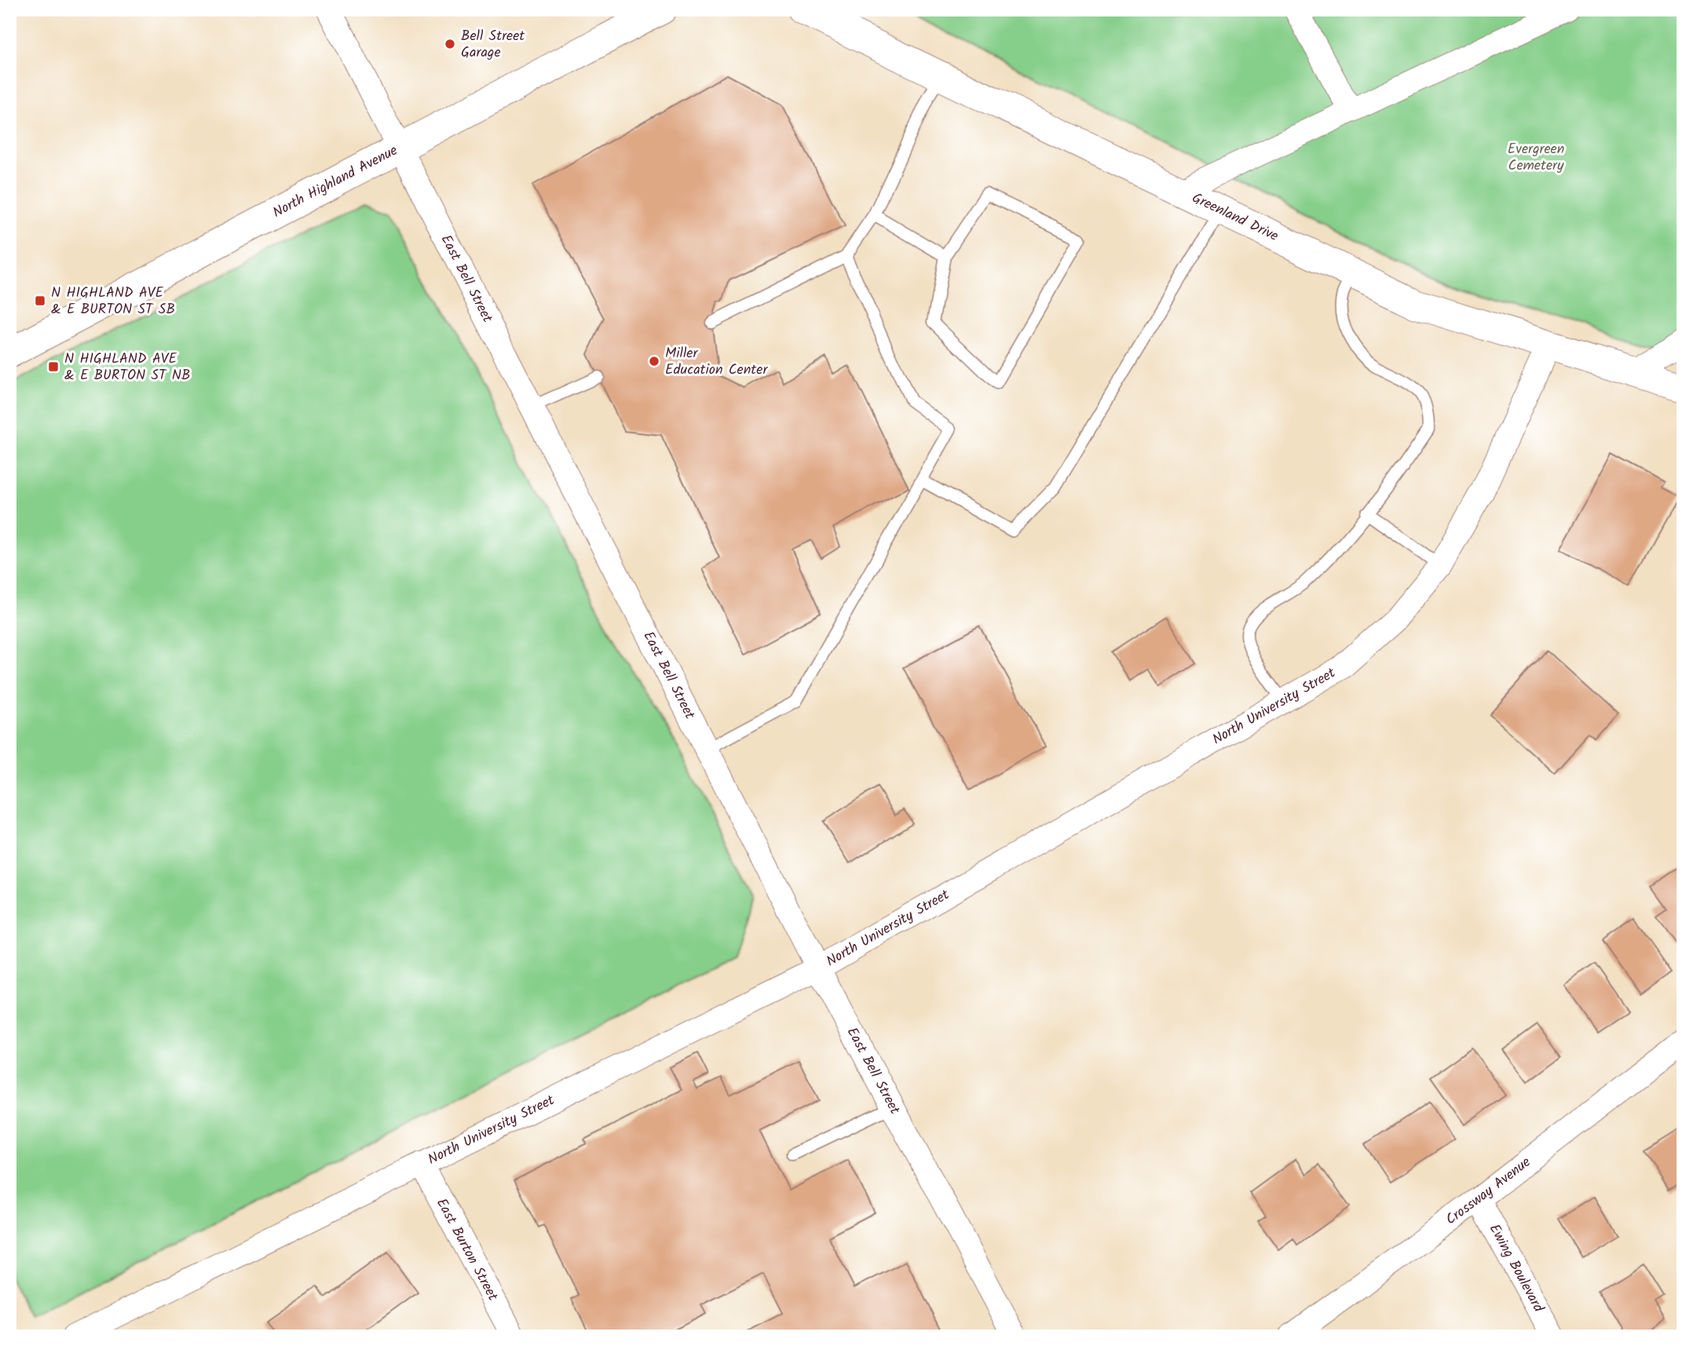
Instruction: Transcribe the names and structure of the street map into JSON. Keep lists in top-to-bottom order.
{
  "streets": {
    "street": [
      "North Highland Avenue",
      "Greenland Drive",
      "East Bell Street",
      "North University Street",
      "Crossway Avenue",
      "East Burton Street",
      "Ewing Boulevard"
    ]
  },
  "crossings": [
    ["North Highland Avenue", "East Bell Street"],
    ["Greenland Drive", "North University Street"],
    ["East Bell Street", "North University Street"],
    ["North University Street", "East Burton Street"],
    ["Crossway Avenue", "Ewing Boulevard"]
  ],
  "parks": ["Evergreen Cemetery"],
  "places": {
    "other": ["Bell Street Garage", "Miller Education Center"],
    "transit": ["N HIGHLAND AVE & E BURTON ST SB", "N HIGHLAND AVE & E BURTON ST NB"]
  }
}
